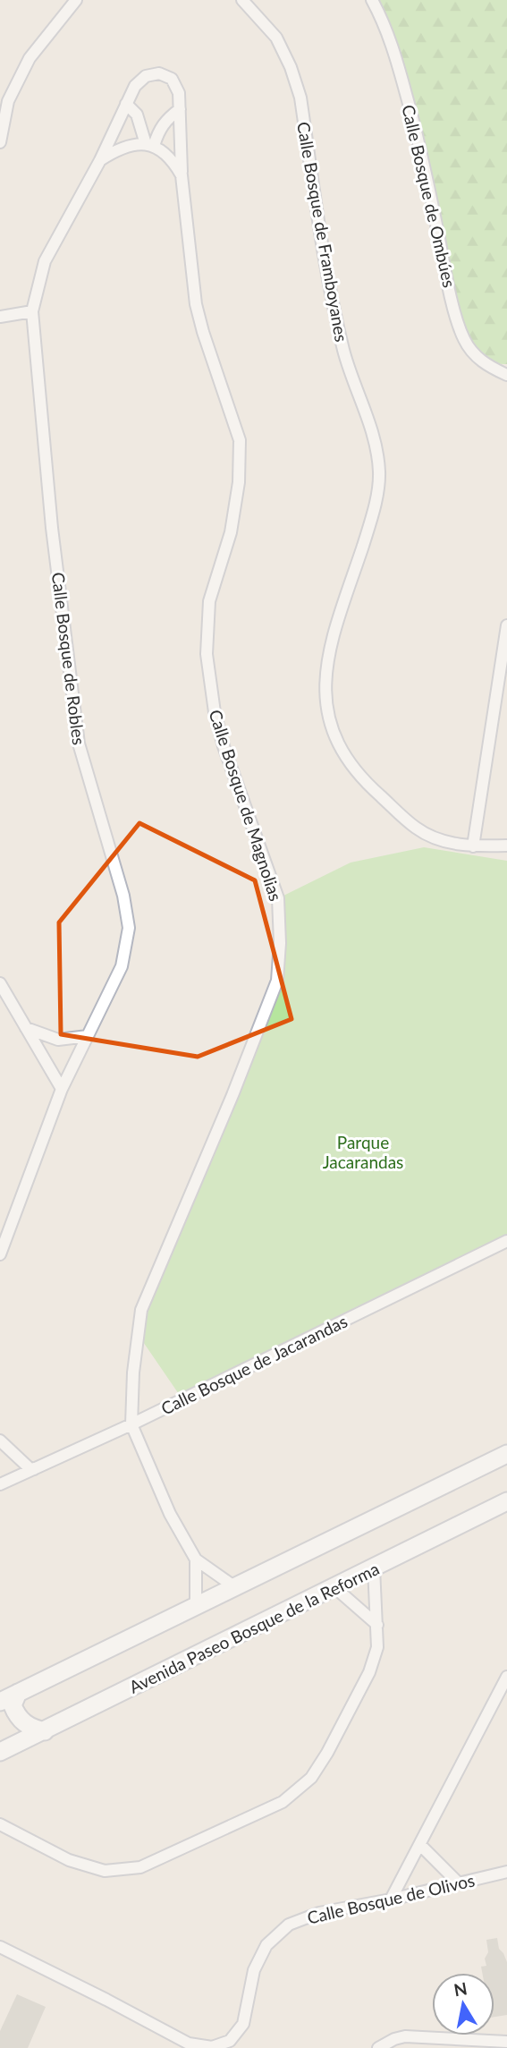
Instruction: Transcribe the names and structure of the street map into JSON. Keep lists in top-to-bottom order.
{
  "streets": {
    "main road": ["Avenida Paseo Bosque de la Reforma"],
    "street": [
      "Calle Bosque de Ombúes",
      "Calle Bosque de Framboyanes",
      "Calle Bosque de Robles",
      "Calle Bosque de Magnolias",
      "Calle Bosque de Jacarandas",
      "Calle Bosque de Olivos"
    ]
  },
  "crossings": [
    ["Calle Bosque de Robles", "Calle Bosque de Magnolias"],
    ["Calle Bosque de Magnolias", "Calle Bosque de Jacarandas"]
  ],
  "parks": ["Parque Jacarandas"],
  "north": "top"
}
